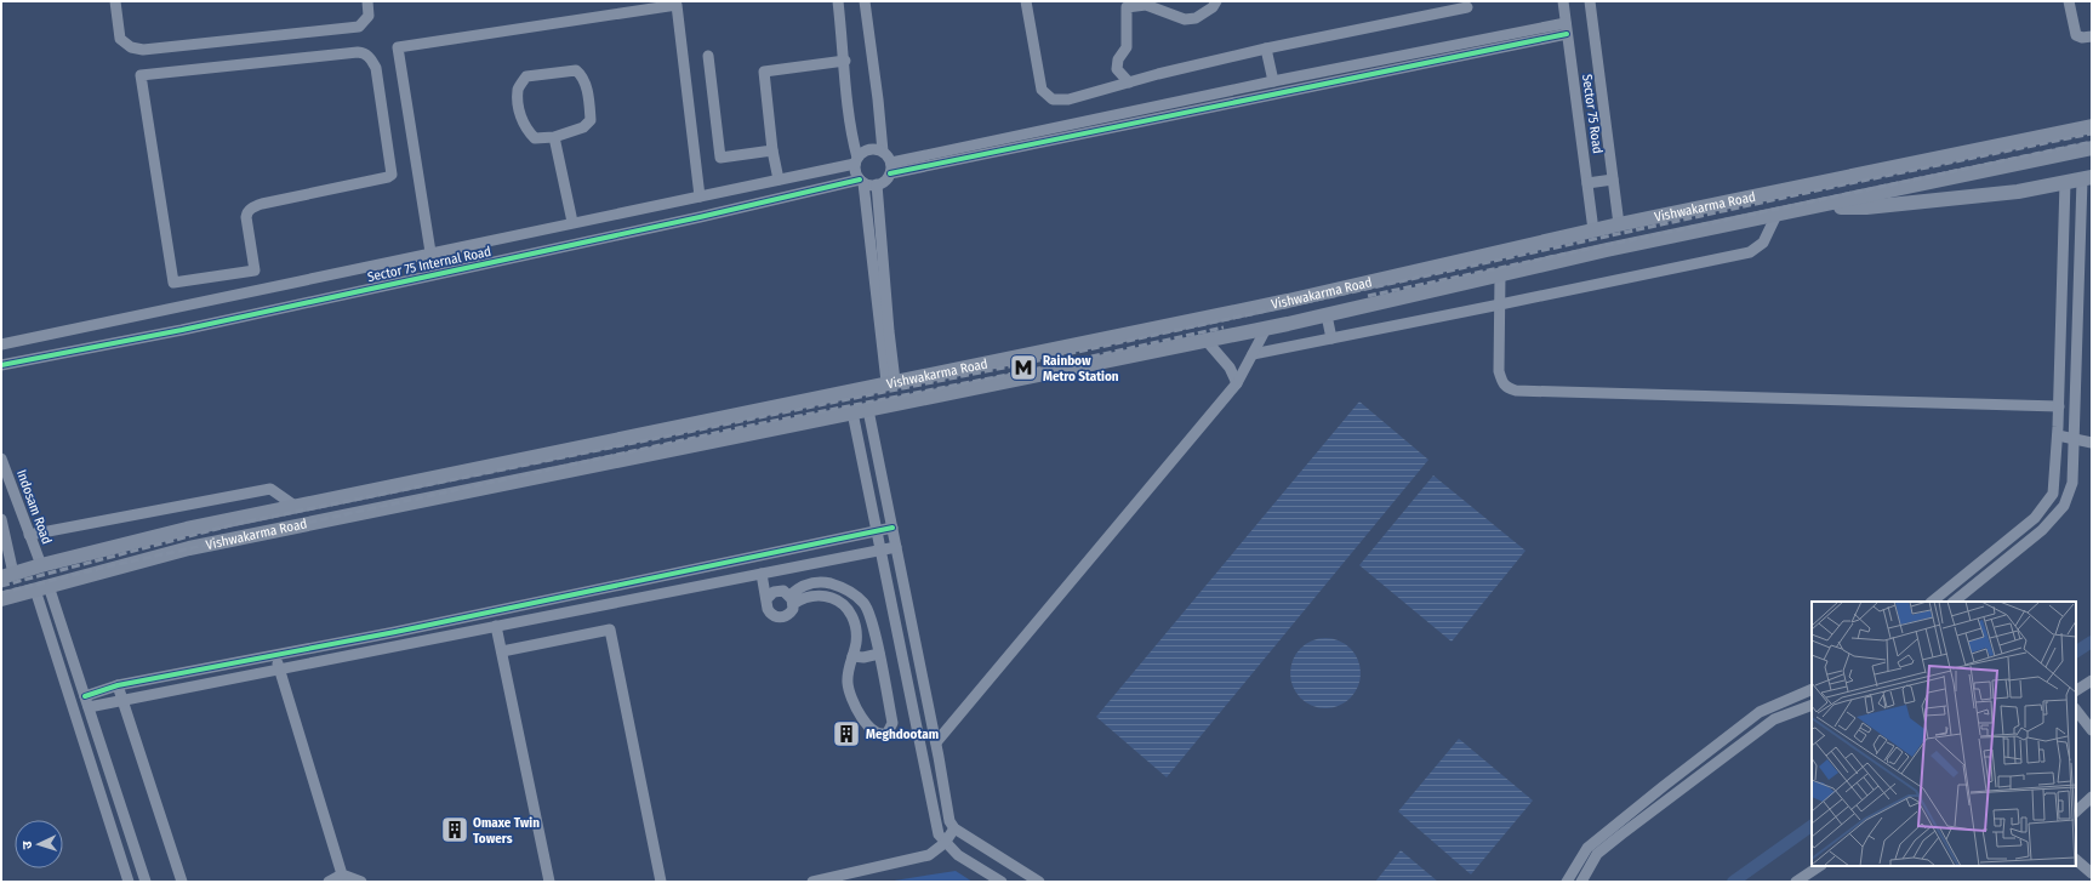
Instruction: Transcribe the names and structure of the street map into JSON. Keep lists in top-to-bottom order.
{
  "streets": {
    "main road": ["Vishwakarma Road"],
    "street": ["Sector 75 Road", "Sector 75 Internal Road", "Indosam Road"]
  },
  "crossings": [
    ["Sector 75 Road", "Vishwakarma Road"],
    ["Vishwakarma Road", "Indosam Road"]
  ],
  "places": {
    "metro station": ["Rainbow Metro Station"],
    "building": ["Meghdootam", "Omaxe Twin Towers"]
  },
  "north": "left"
}
